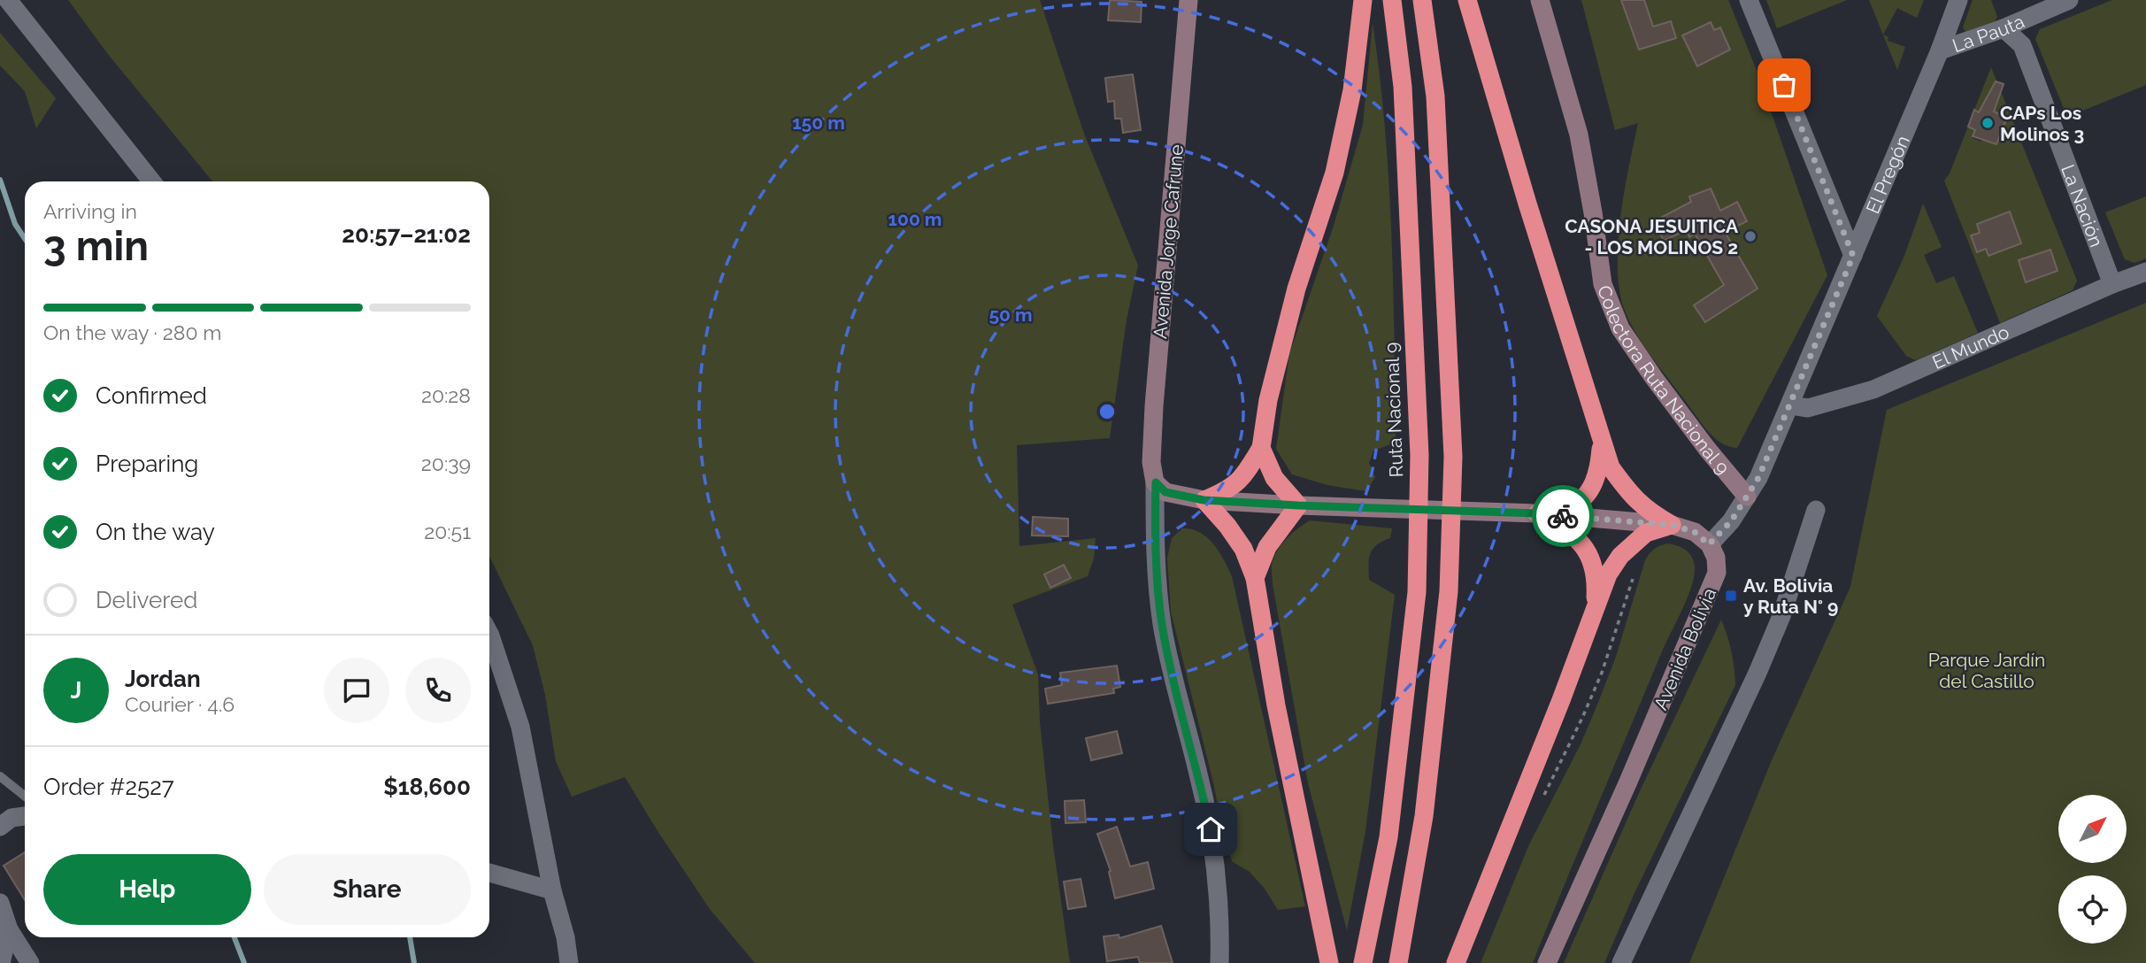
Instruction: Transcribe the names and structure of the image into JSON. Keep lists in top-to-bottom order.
{
  "streets": {
    "highway": ["Ruta Nacional 9"],
    "street": [
      "La Pauta",
      "El Pregón",
      "La Nación",
      "Avenida Jorge Cafrune",
      "El Mundo",
      "Colectora Ruta Nacional 9",
      "Avenida Bolivia"
    ]
  },
  "crossings": [
    ["La Pauta", "El Pregón"],
    ["La Pauta", "La Nación"],
    ["El Pregón", "El Mundo"],
    ["El Pregón", "Colectora Ruta Nacional 9"],
    ["El Pregón", "Avenida Bolivia"],
    ["La Nación", "El Mundo"]
  ],
  "parks": ["Parque Jardín del Castillo"],
  "places": {
    "other": ["CAPs Los Molinos 3", "CASONA JESUITICA - LOS MOLINOS 2"],
    "transit": ["Av. Bolivia y Ruta N° 9"]
  },
  "north": "top right",
  "page": {
    "heading": ["3 min", "Arriving in", "20:57–21:02"],
    "panel": [
      "Jordan",
      "Courier · 4.6",
      "Order #2527",
      "$18,600"
    ],
    "bar": "On the way · 280 m",
    "list": [
      ["Confirmed", "20:28"],
      ["Preparing", "20:39"],
      ["On the way", "20:51"],
      "Delivered"
    ],
    "round": "J",
    "buttons": ["Help", "Share"]
  },
  "rings": ["150 m", "100 m", "50 m"]
}
